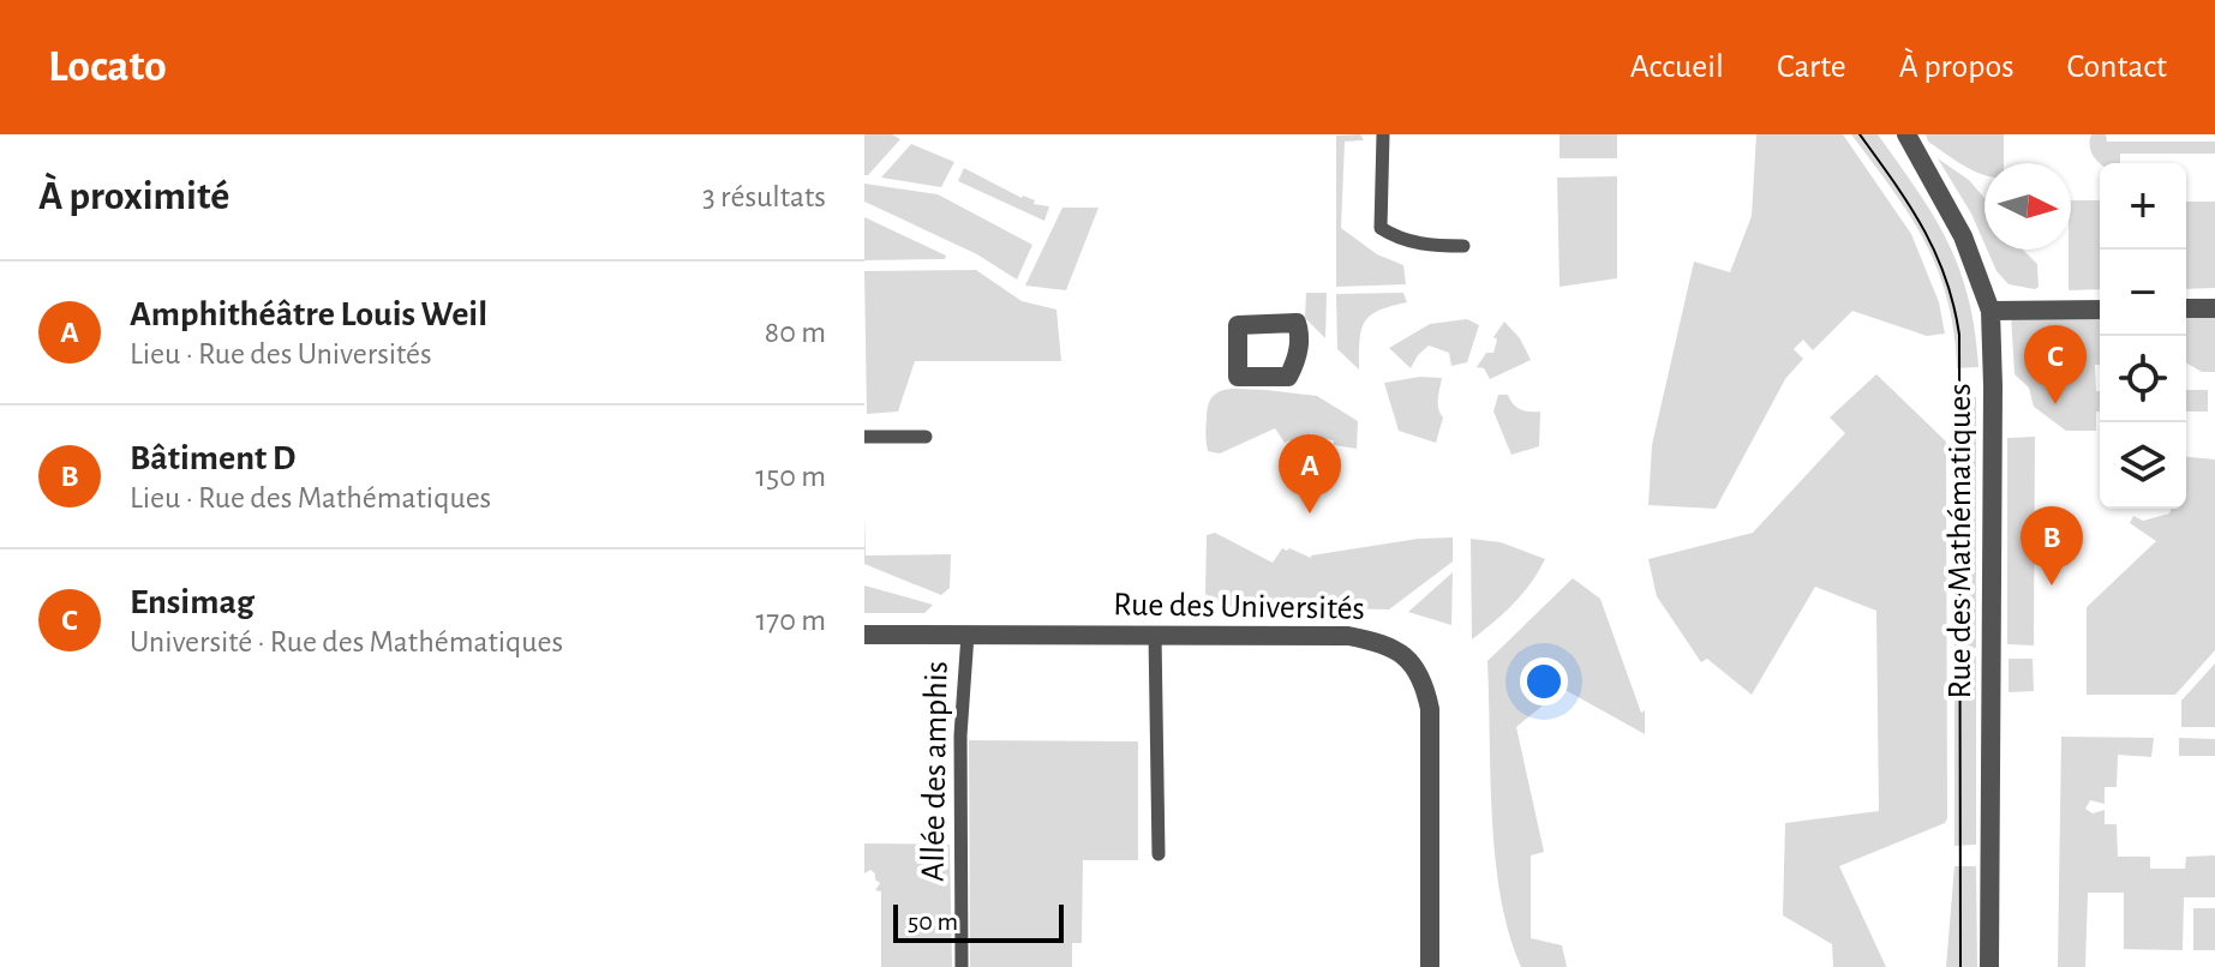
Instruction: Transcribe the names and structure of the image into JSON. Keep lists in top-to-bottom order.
{
  "streets": {
    "street": ["Rue des Mathématiques", "Rue des Universités"],
    "lane": ["Allée des amphis"]
  },
  "crossings": [
    ["Rue des Universités", "Allée des amphis"]
  ],
  "scale_bar": "50 m",
  "north": "right",
  "page": {
    "header": "Locato",
    "nav": [
      "Accueil",
      "Carte",
      "À propos",
      "Contact"
    ],
    "heading": ["À proximité", "3 résultats"],
    "map_buttons": ["+", "−"],
    "list": [
      {
        "mark": "A",
        "name": "Amphithéâtre Louis Weil",
        "note": "Lieu · Rue des Universités",
        "value": "80 m"
      },
      {
        "mark": "B",
        "name": "Bâtiment D",
        "note": "Lieu · Rue des Mathématiques",
        "value": "150 m"
      },
      {
        "mark": "C",
        "name": "Ensimag",
        "note": "Université · Rue des Mathématiques",
        "value": "170 m"
      }
    ],
    "pins": ["C", "A", "B"],
    "scale": "50 m"
  }
}
